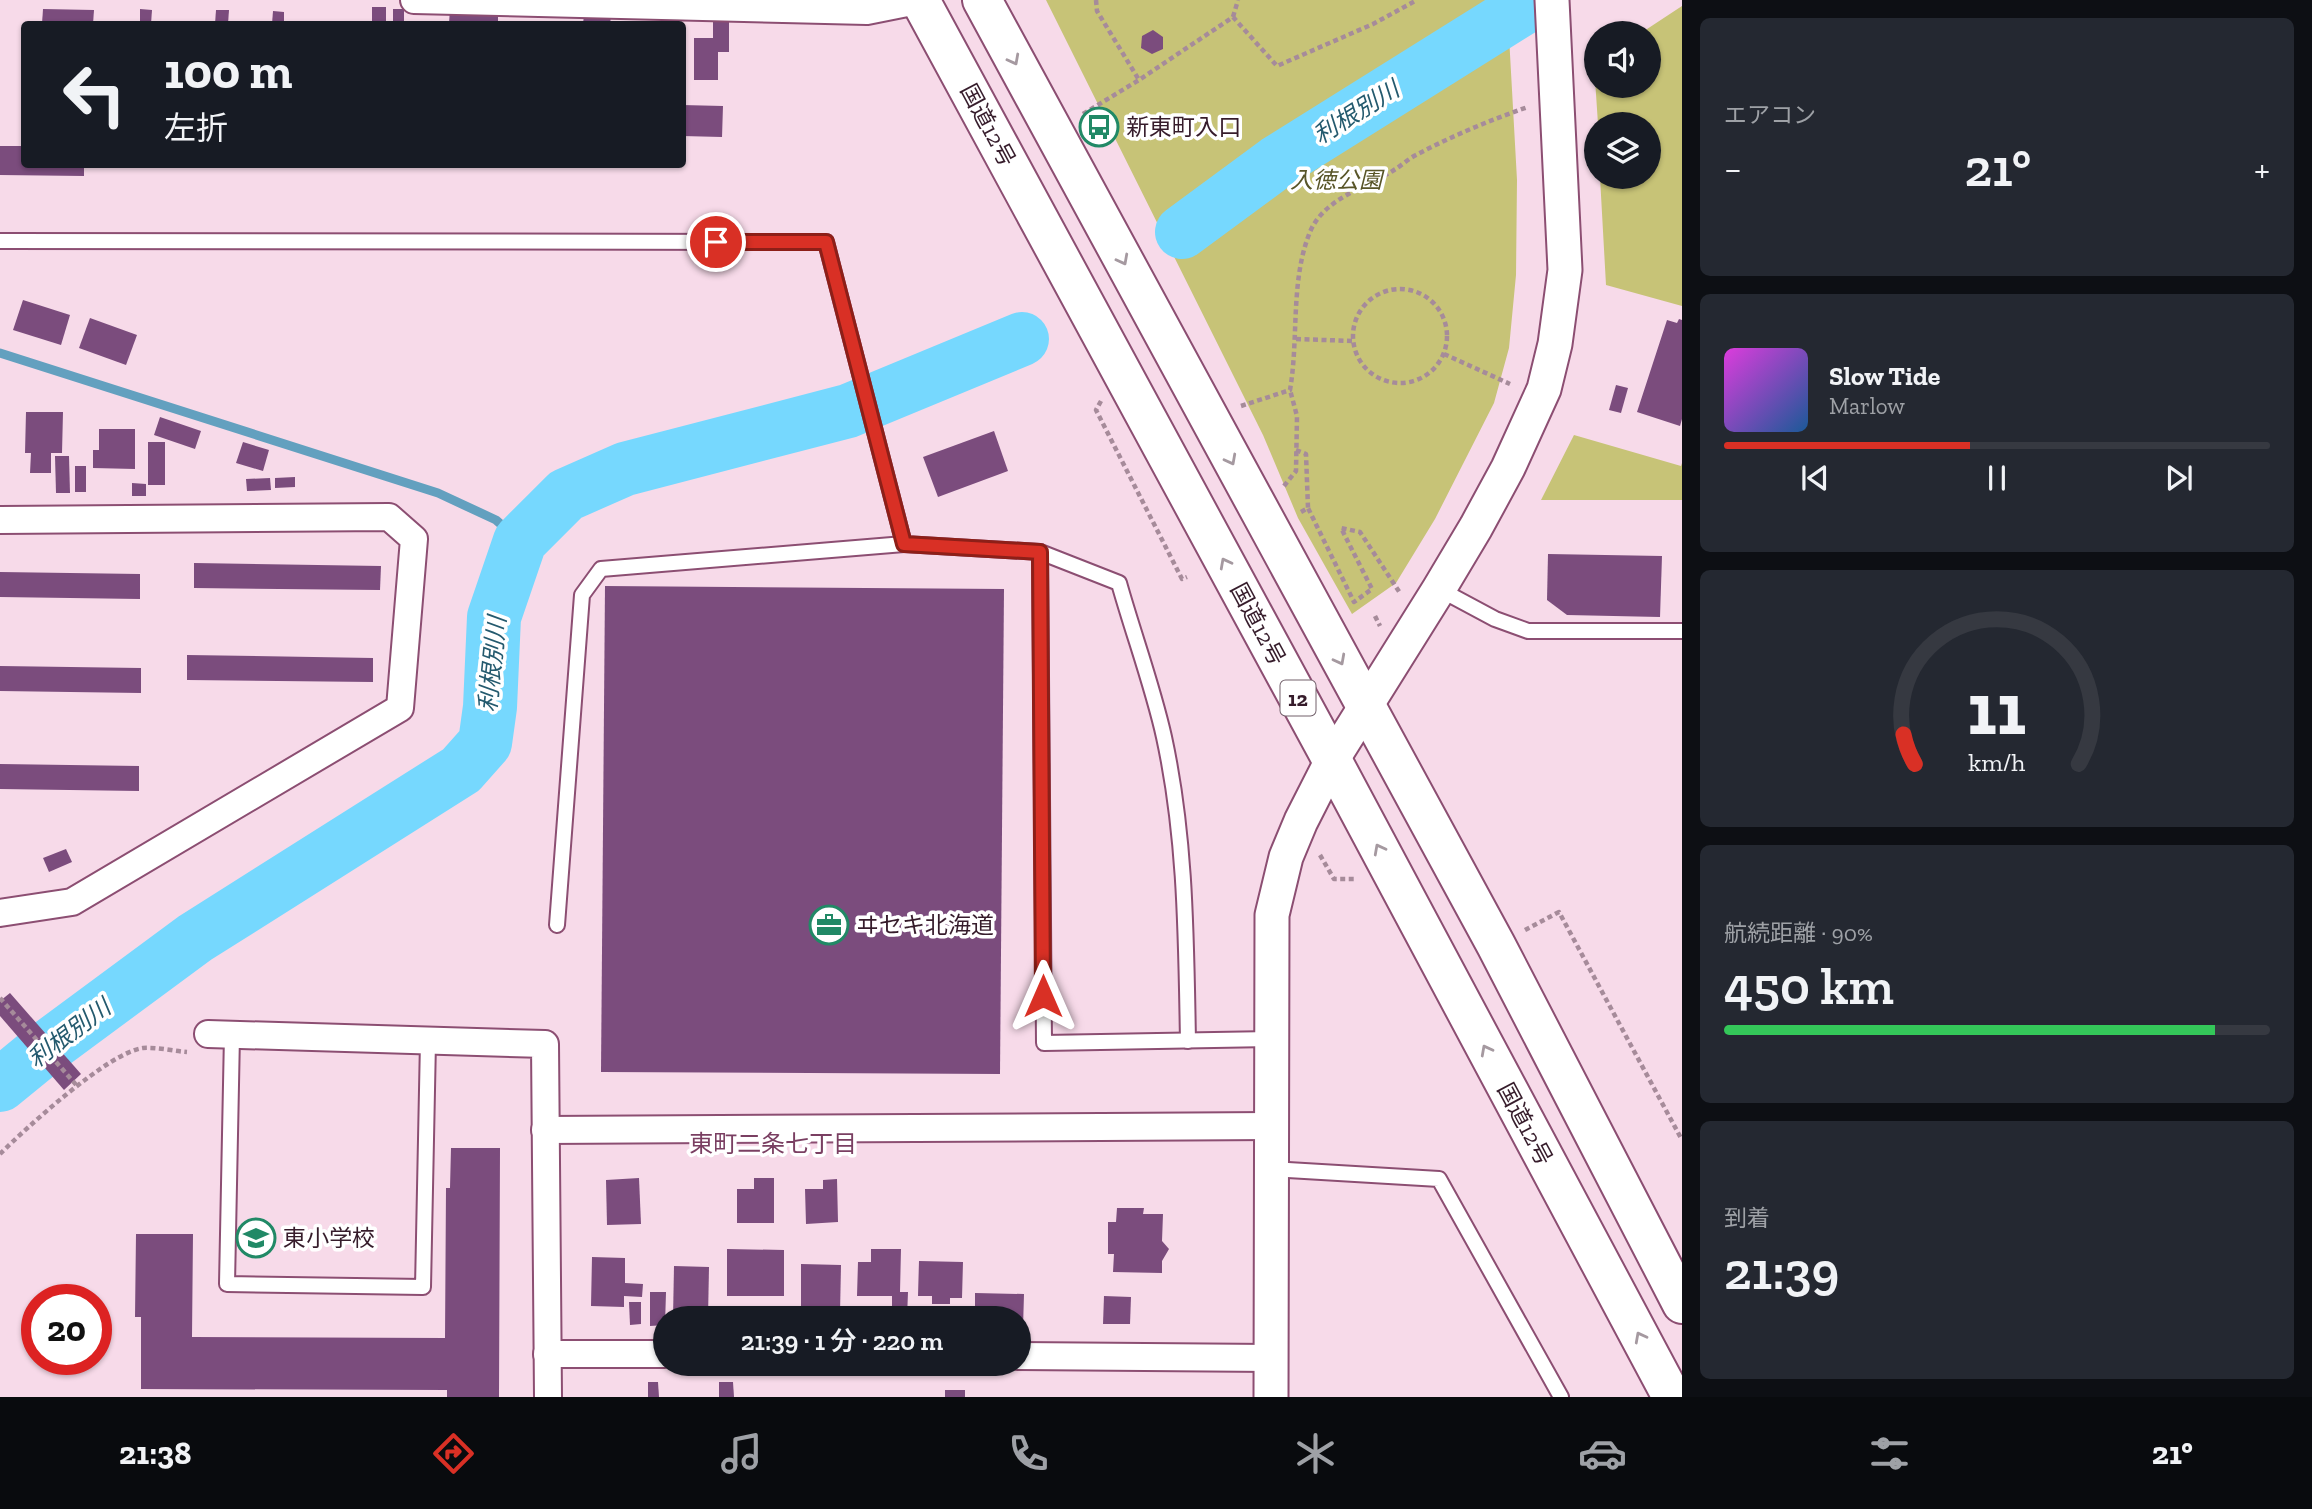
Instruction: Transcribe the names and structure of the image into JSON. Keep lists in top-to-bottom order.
{
  "streets": {
    "highway": ["国道12号", "12"]
  },
  "districts": ["東町二条七丁目"],
  "water": ["利根別川"],
  "parks": ["入徳公園"],
  "places": {
    "bus stop": ["新東町入口"],
    "office": ["ヰセキ北海道"],
    "school or university": ["東小学校"]
  },
  "page": {
    "tile": [
      "エアコン",
      ["航続距離 · 90%", "450 km"],
      ["到着", "21:39"]
    ],
    "turn": ["100 m", "左折"],
    "heat": ["−", "21°", "+"],
    "song": ["Slow Tide", "Marlow"],
    "limit": "20",
    "trip": "21:39 · 1 分 · 220 m",
    "tabs": ["21:38", "21°"],
    "gauge": ["11", "km/h"]
  }
}
